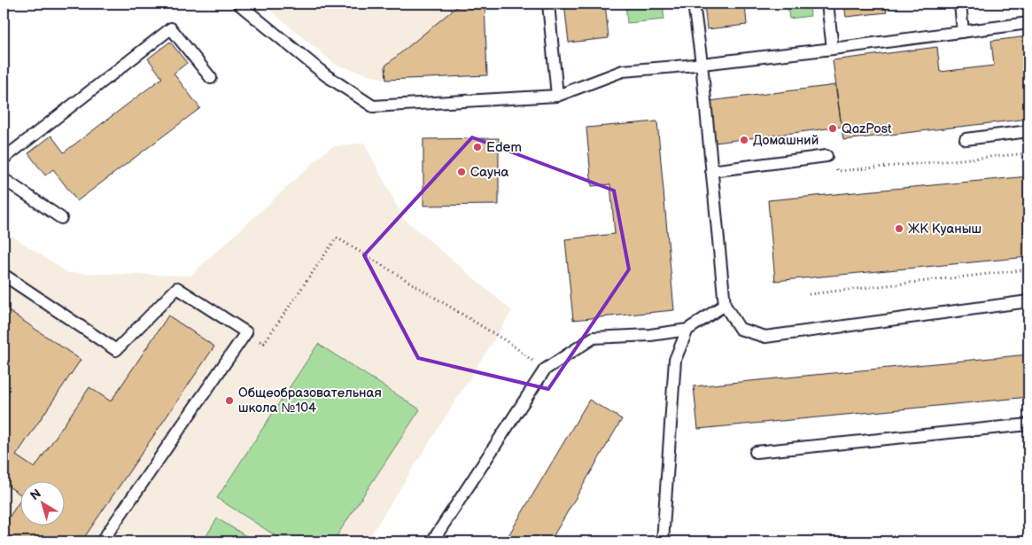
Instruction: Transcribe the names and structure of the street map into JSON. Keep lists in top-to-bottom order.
{
  "places": [
    "QazPost",
    "Домашний",
    "Edem",
    "Сауна",
    "ЖК Куаныш",
    "Общеобразовательная школа №104"
  ],
  "north": "top left"
}
